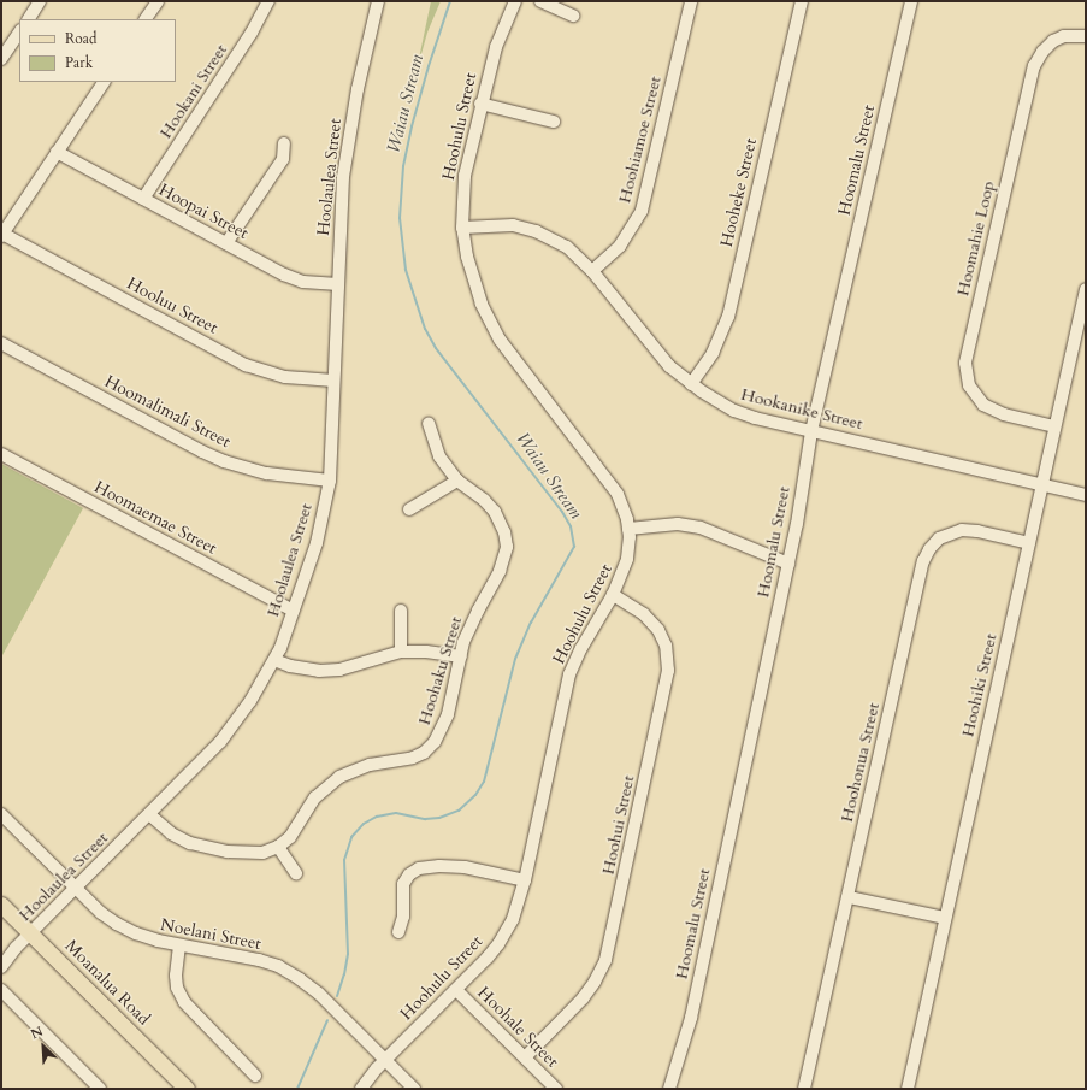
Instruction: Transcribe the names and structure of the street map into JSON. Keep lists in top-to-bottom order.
{
  "streets": {
    "main road": ["Moanalua Road"],
    "street": [
      "Hookani Street",
      "Hoohulu Street",
      "Hoohiamoe Street",
      "Hoomalu Street",
      "Hoolaulea Street",
      "Hooheke Street",
      "Hoopai Street",
      "Hoomahie Loop",
      "Hooluu Street",
      "Hookanike Street",
      "Hoomalimali Street",
      "Hoomaemae Street",
      "Hoohaku Street",
      "Hoohiki Street",
      "Hoohonua Street",
      "Hoohui Street",
      "Noelani Street",
      "Hoohale Street"
    ]
  },
  "crossings": [
    ["Hookani Street", "Hoopai Street"],
    ["Hoohulu Street", "Hookanike Street"],
    ["Hoohulu Street", "Hoohui Street"],
    ["Hoohulu Street", "Noelani Street"],
    ["Hoohulu Street", "Hoohale Street"],
    ["Hoohiamoe Street", "Hookanike Street"],
    ["Hoomalu Street", "Hookanike Street"],
    ["Hoolaulea Street", "Hoopai Street"],
    ["Hoolaulea Street", "Hooluu Street"],
    ["Hoolaulea Street", "Hoomalimali Street"],
    ["Hoolaulea Street", "Hoomaemae Street"],
    ["Hoolaulea Street", "Hoohaku Street"],
    ["Hoolaulea Street", "Noelani Street"],
    ["Hoolaulea Street", "Moanalua Road"],
    ["Hooheke Street", "Hookanike Street"],
    ["Hoomahie Loop", "Hoohiki Street"],
    ["Hookanike Street", "Hoohiki Street"],
    ["Hoohiki Street", "Hoohonua Street"],
    ["Hoohui Street", "Hoohale Street"]
  ],
  "water": ["Waiau Stream"],
  "legend": ["Road", "Park"],
  "north": "top left"
}
